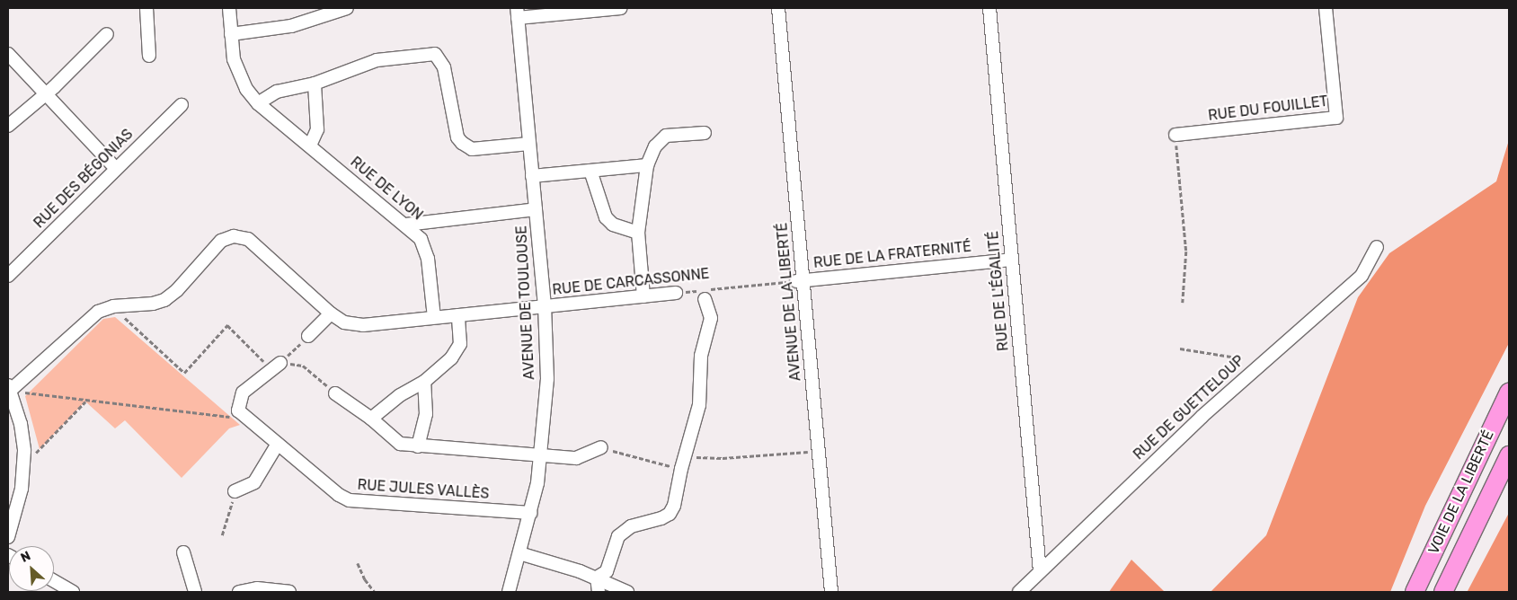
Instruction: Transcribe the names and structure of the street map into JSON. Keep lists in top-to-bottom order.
{
  "streets": {
    "highway": ["VOIE DE LA LIBERTÉ"],
    "street": [
      "RUE DU FOUILLET",
      "RUE DES BÉGONIAS",
      "RUE DE LYON",
      "RUE DE LA FRATERNITÉ",
      "RUE DE CARCASSONNE",
      "RUE DE L'ÉGALITÉ",
      "AVENUE DE LA LIBERTÉ",
      "AVENUE DE TOULOUSE",
      "RUE DE GUETTELOUP",
      "RUE JULES VALLÈS"
    ]
  },
  "crossings": [
    ["RUE DE LYON", "RUE DE CARCASSONNE"],
    ["RUE DE LA FRATERNITÉ", "RUE DE CARCASSONNE"],
    ["RUE DE LA FRATERNITÉ", "RUE DE L'ÉGALITÉ"],
    ["RUE DE LA FRATERNITÉ", "AVENUE DE LA LIBERTÉ"],
    ["RUE DE CARCASSONNE", "AVENUE DE LA LIBERTÉ"],
    ["RUE DE CARCASSONNE", "AVENUE DE TOULOUSE"],
    ["RUE DE L'ÉGALITÉ", "RUE DE GUETTELOUP"],
    ["AVENUE DE TOULOUSE", "RUE JULES VALLÈS"]
  ],
  "north": "top left"
}
